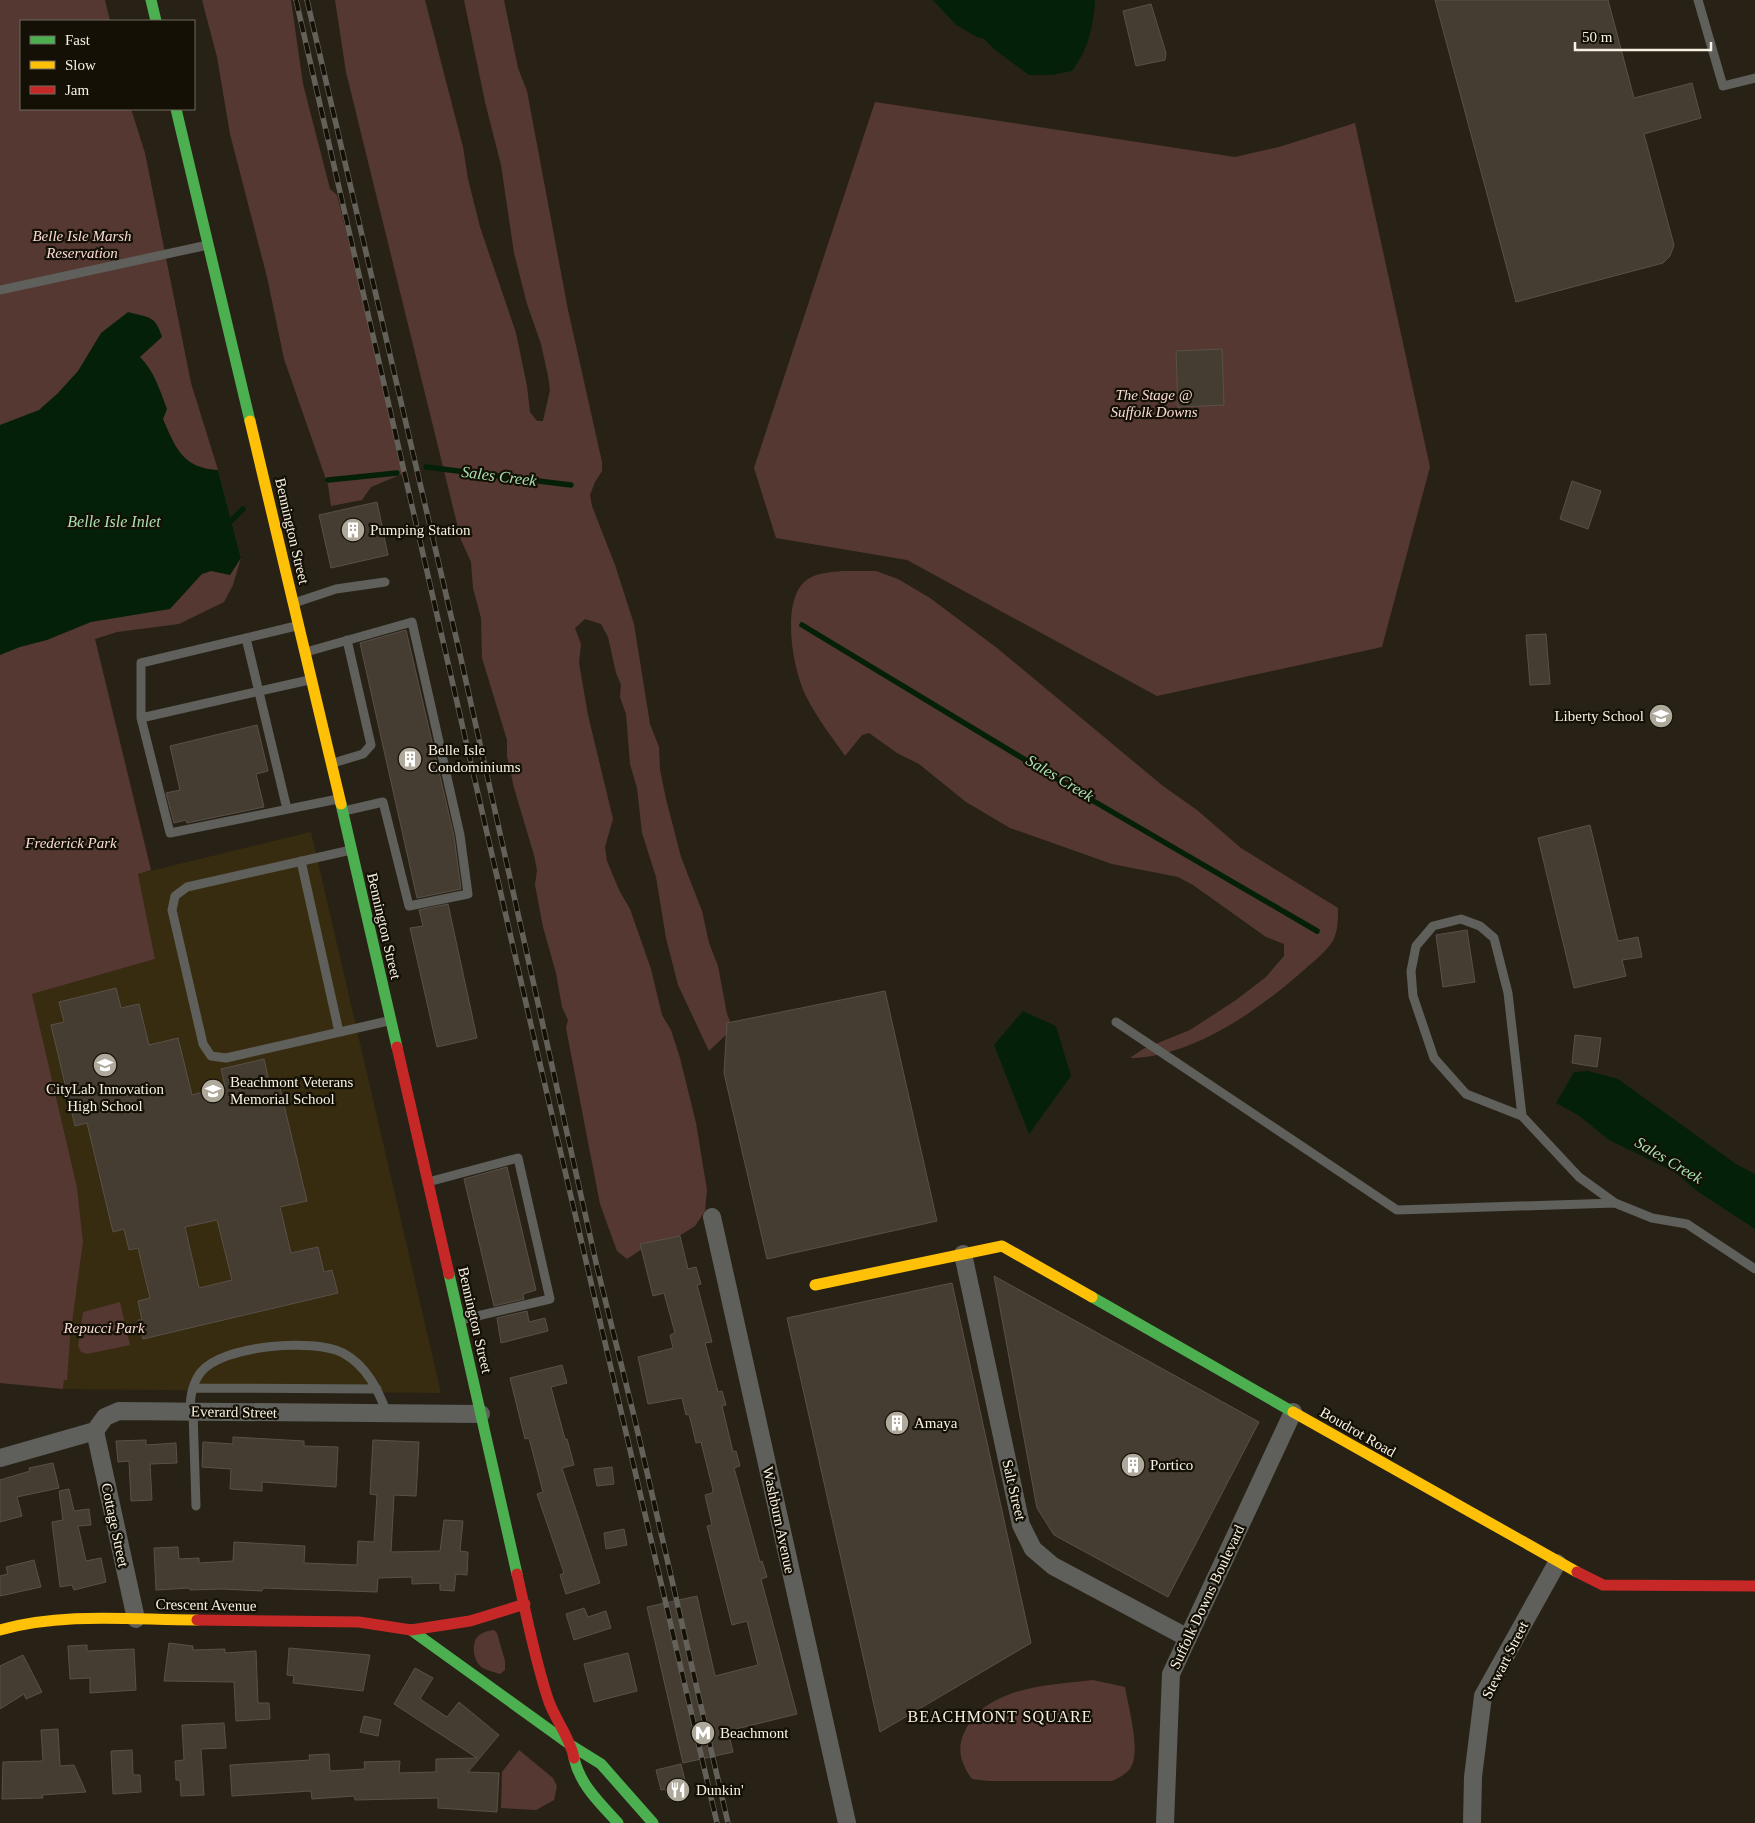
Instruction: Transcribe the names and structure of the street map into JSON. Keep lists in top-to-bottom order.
{
  "streets": {
    "main road": ["Bennington Street", "Boudrot Road", "Crescent Avenue"],
    "street": [
      "Everard Street",
      "Salt Street",
      "Washburn Avenue",
      "Cottage Street",
      "Suffolk Downs Boulevard",
      "Stewart Street"
    ]
  },
  "crossings": [
    ["Bennington Street", "Everard Street"],
    ["Bennington Street", "Crescent Avenue"],
    ["Everard Street", "Cottage Street"],
    ["Boudrot Road", "Salt Street"],
    ["Boudrot Road", "Suffolk Downs Boulevard"],
    ["Boudrot Road", "Stewart Street"],
    ["Salt Street", "Suffolk Downs Boulevard"],
    ["Cottage Street", "Crescent Avenue"]
  ],
  "districts": ["BEACHMONT SQUARE"],
  "water": ["Sales Creek", "Belle Isle Inlet"],
  "parks": [
    "Belle Isle Marsh Reservation",
    "The Stage @ Suffolk Downs",
    "Frederick Park",
    "Repucci Park"
  ],
  "places": {
    "building": [
      "Pumping Station",
      "Belle Isle Condominiums",
      "Amaya",
      "Portico"
    ],
    "school or university": ["Liberty School", "CityLab Innovation High School", "Beachmont Veterans Memorial School"],
    "metro station": ["Beachmont"],
    "restaurant": ["Dunkin'"]
  },
  "legend": ["Fast", "Slow", "Jam"],
  "scale_bar": "50 m"
}
